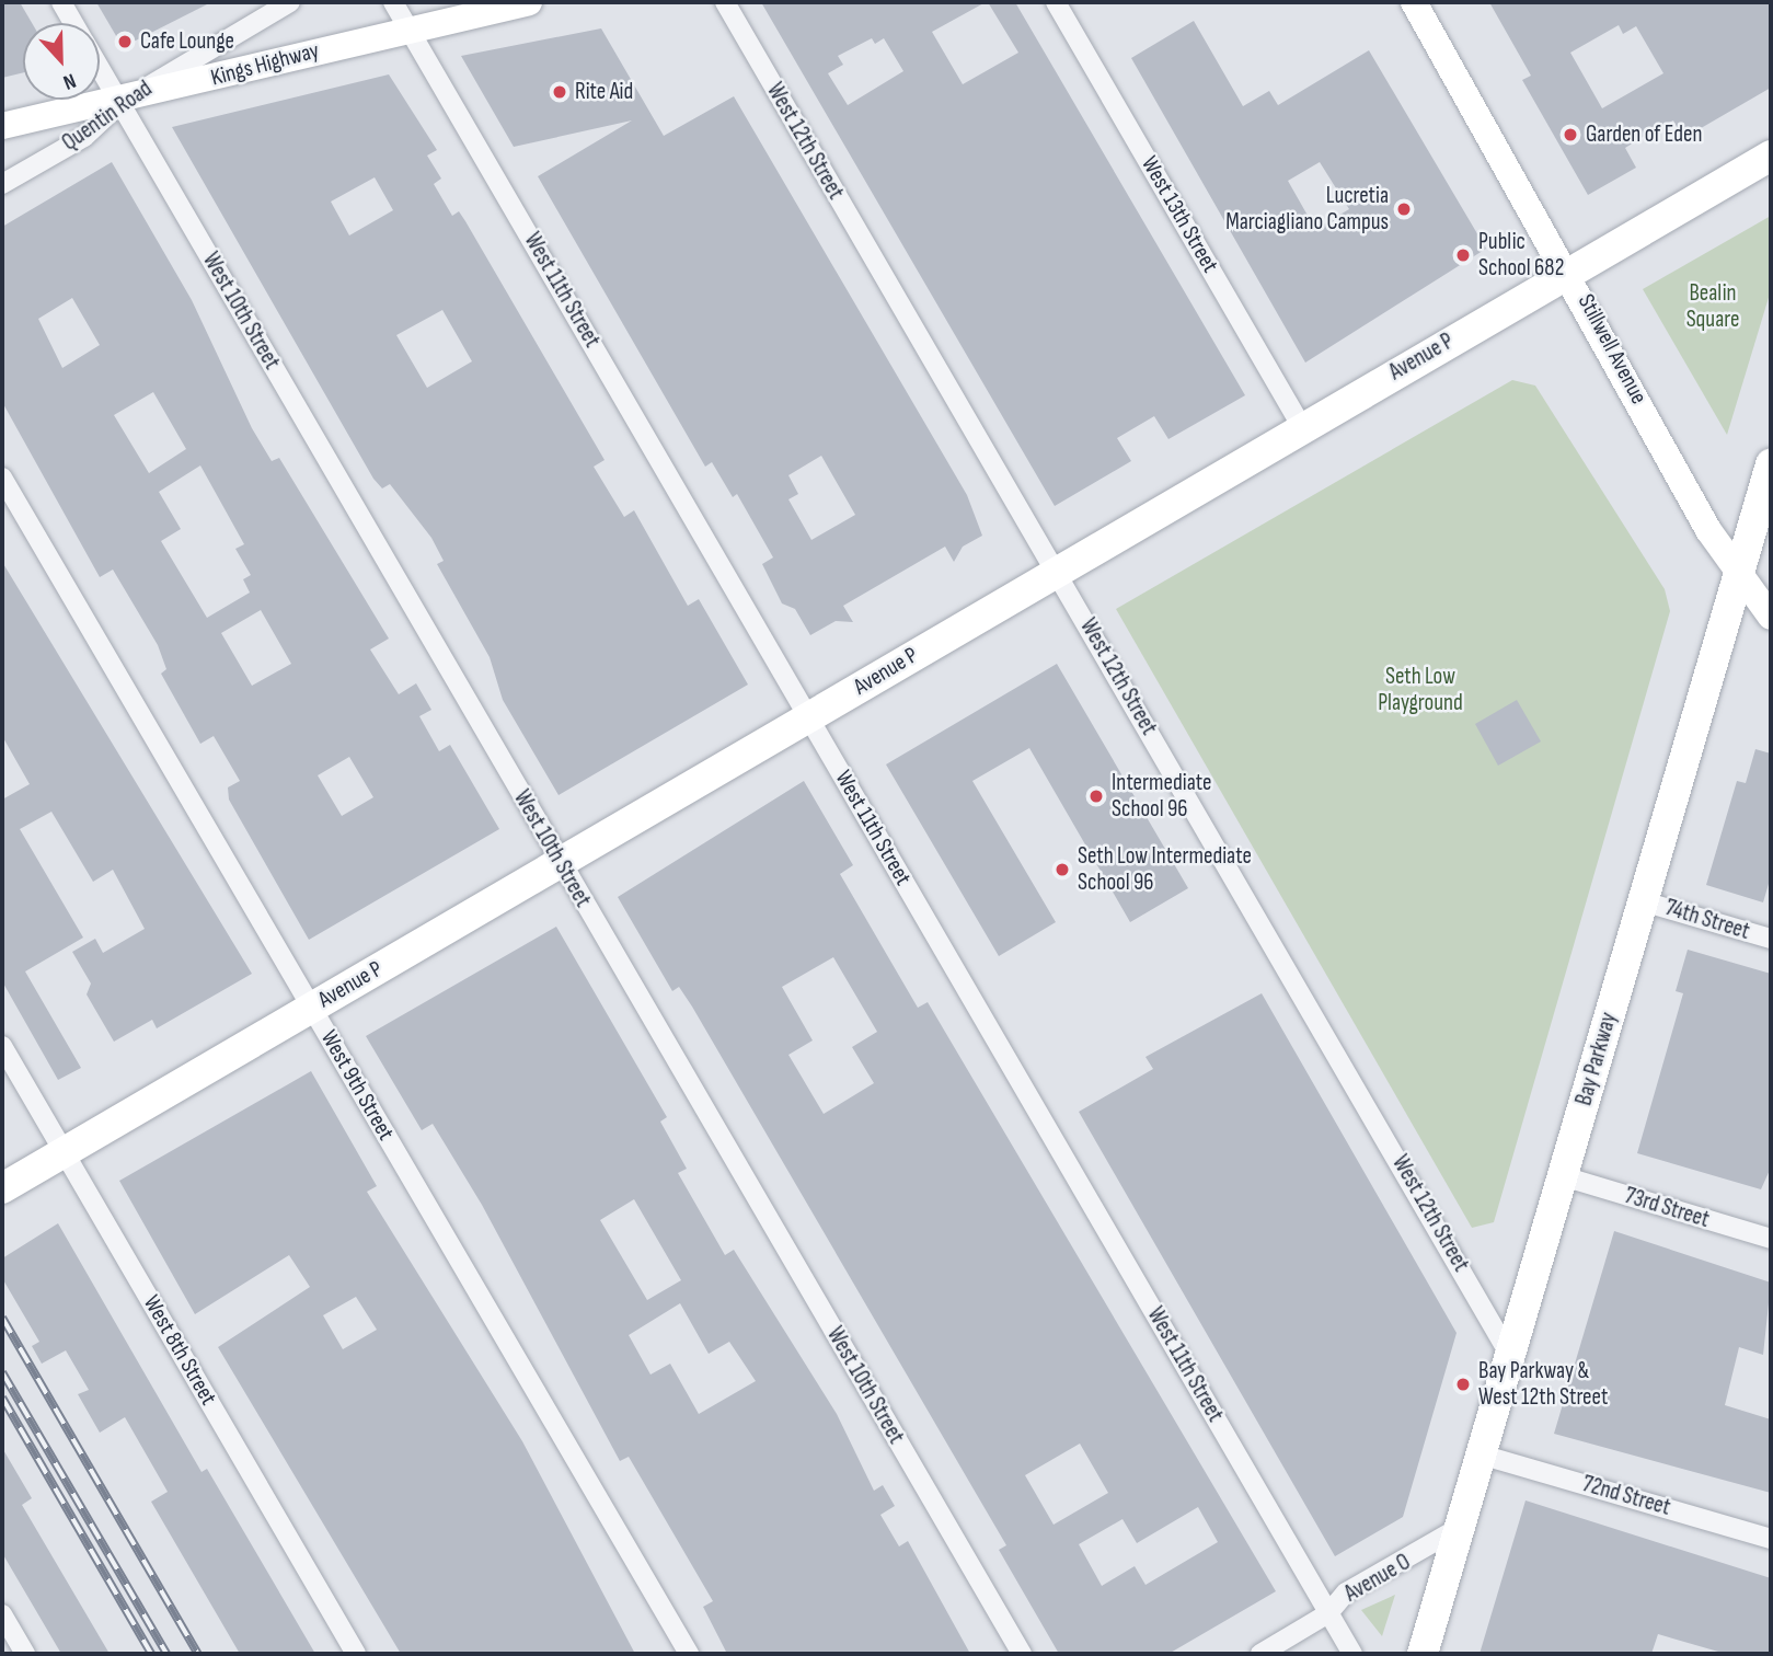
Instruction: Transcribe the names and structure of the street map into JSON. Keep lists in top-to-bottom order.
{
  "streets": {
    "main road": [
      "Kings Highway",
      "Stillwell Avenue",
      "Avenue P",
      "Bay Parkway"
    ],
    "street": [
      "Quentin Road",
      "West 12th Street",
      "West 13th Street",
      "West 11th Street",
      "West 10th Street",
      "74th Street",
      "West 9th Street",
      "73rd Street",
      "West 8th Street",
      "72nd Street",
      "Avenue O"
    ]
  },
  "crossings": [
    ["Kings Highway", "Quentin Road"],
    ["Kings Highway", "West 11th Street"],
    ["Kings Highway", "West 10th Street"],
    ["Quentin Road", "West 10th Street"],
    ["West 12th Street", "Avenue P"],
    ["West 12th Street", "Bay Parkway"],
    ["West 13th Street", "Avenue P"],
    ["West 11th Street", "Avenue P"],
    ["West 11th Street", "Avenue O"],
    ["West 10th Street", "Avenue P"],
    ["Stillwell Avenue", "Avenue P"],
    ["Stillwell Avenue", "Bay Parkway"],
    ["Avenue P", "West 9th Street"],
    ["Avenue P", "West 8th Street"],
    ["74th Street", "Bay Parkway"],
    ["Bay Parkway", "73rd Street"],
    ["Bay Parkway", "72nd Street"],
    ["Bay Parkway", "Avenue O"]
  ],
  "parks": ["Bealin Square", "Seth Low Playground"],
  "places": [
    "Cafe Lounge",
    "Rite Aid",
    "Garden of Eden",
    "Lucretia Marciagliano Campus",
    "Public School 682",
    "Intermediate School 96",
    "Seth Low Intermediate School 96",
    "Bay Parkway & West 12th Street"
  ],
  "north": "bottom"
}
